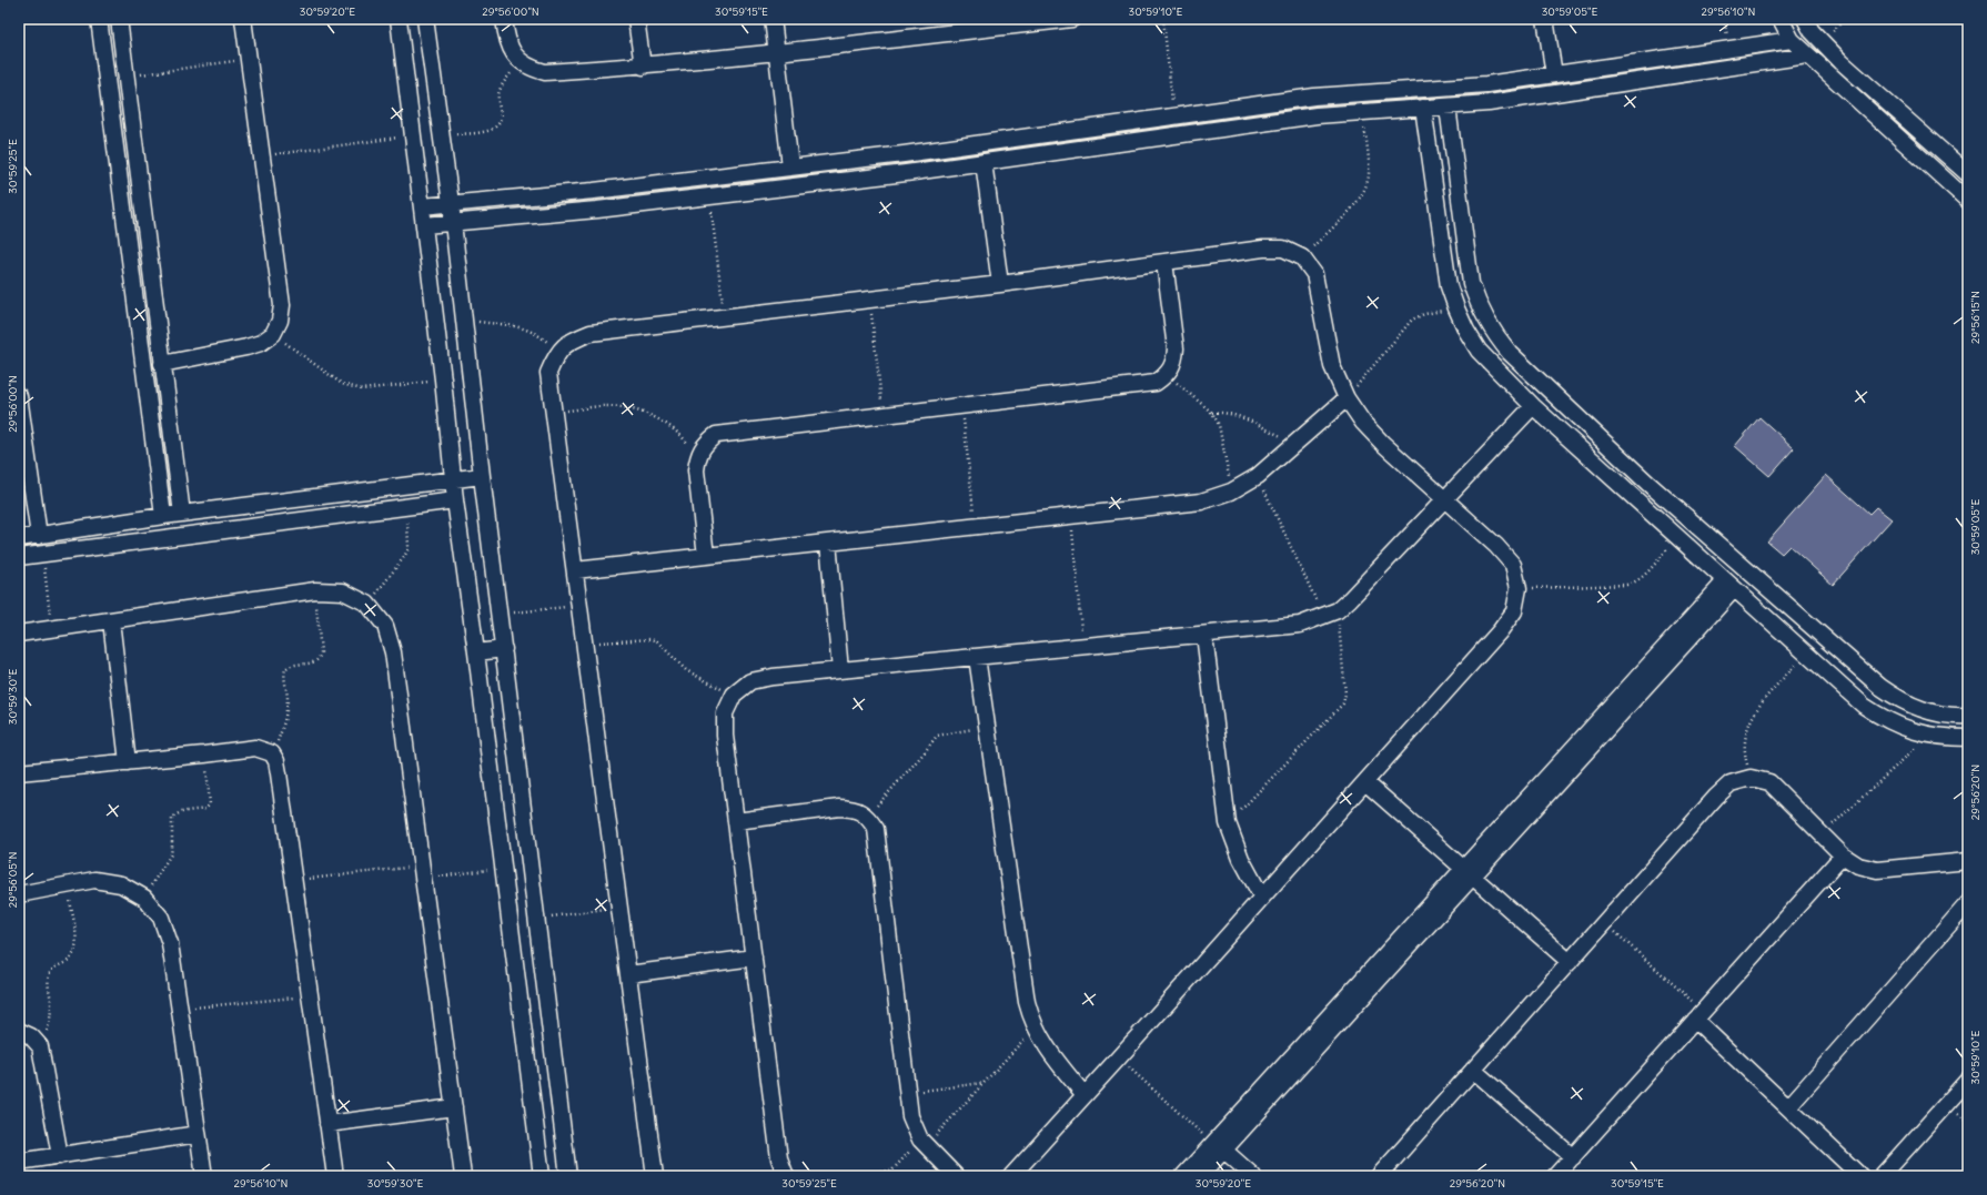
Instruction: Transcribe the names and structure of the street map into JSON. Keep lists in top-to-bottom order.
{
  "coordinates": [
    "30°59'20\"E",
    "29°56'00\"N",
    "30°59'15\"E",
    "30°59'10\"E",
    "30°59'05\"E",
    "29°56'10\"N",
    "30°59'25\"E",
    "29°56'15\"N",
    "30°59'30\"E",
    "29°56'20\"N",
    "29°56'05\"N"
  ]
}
